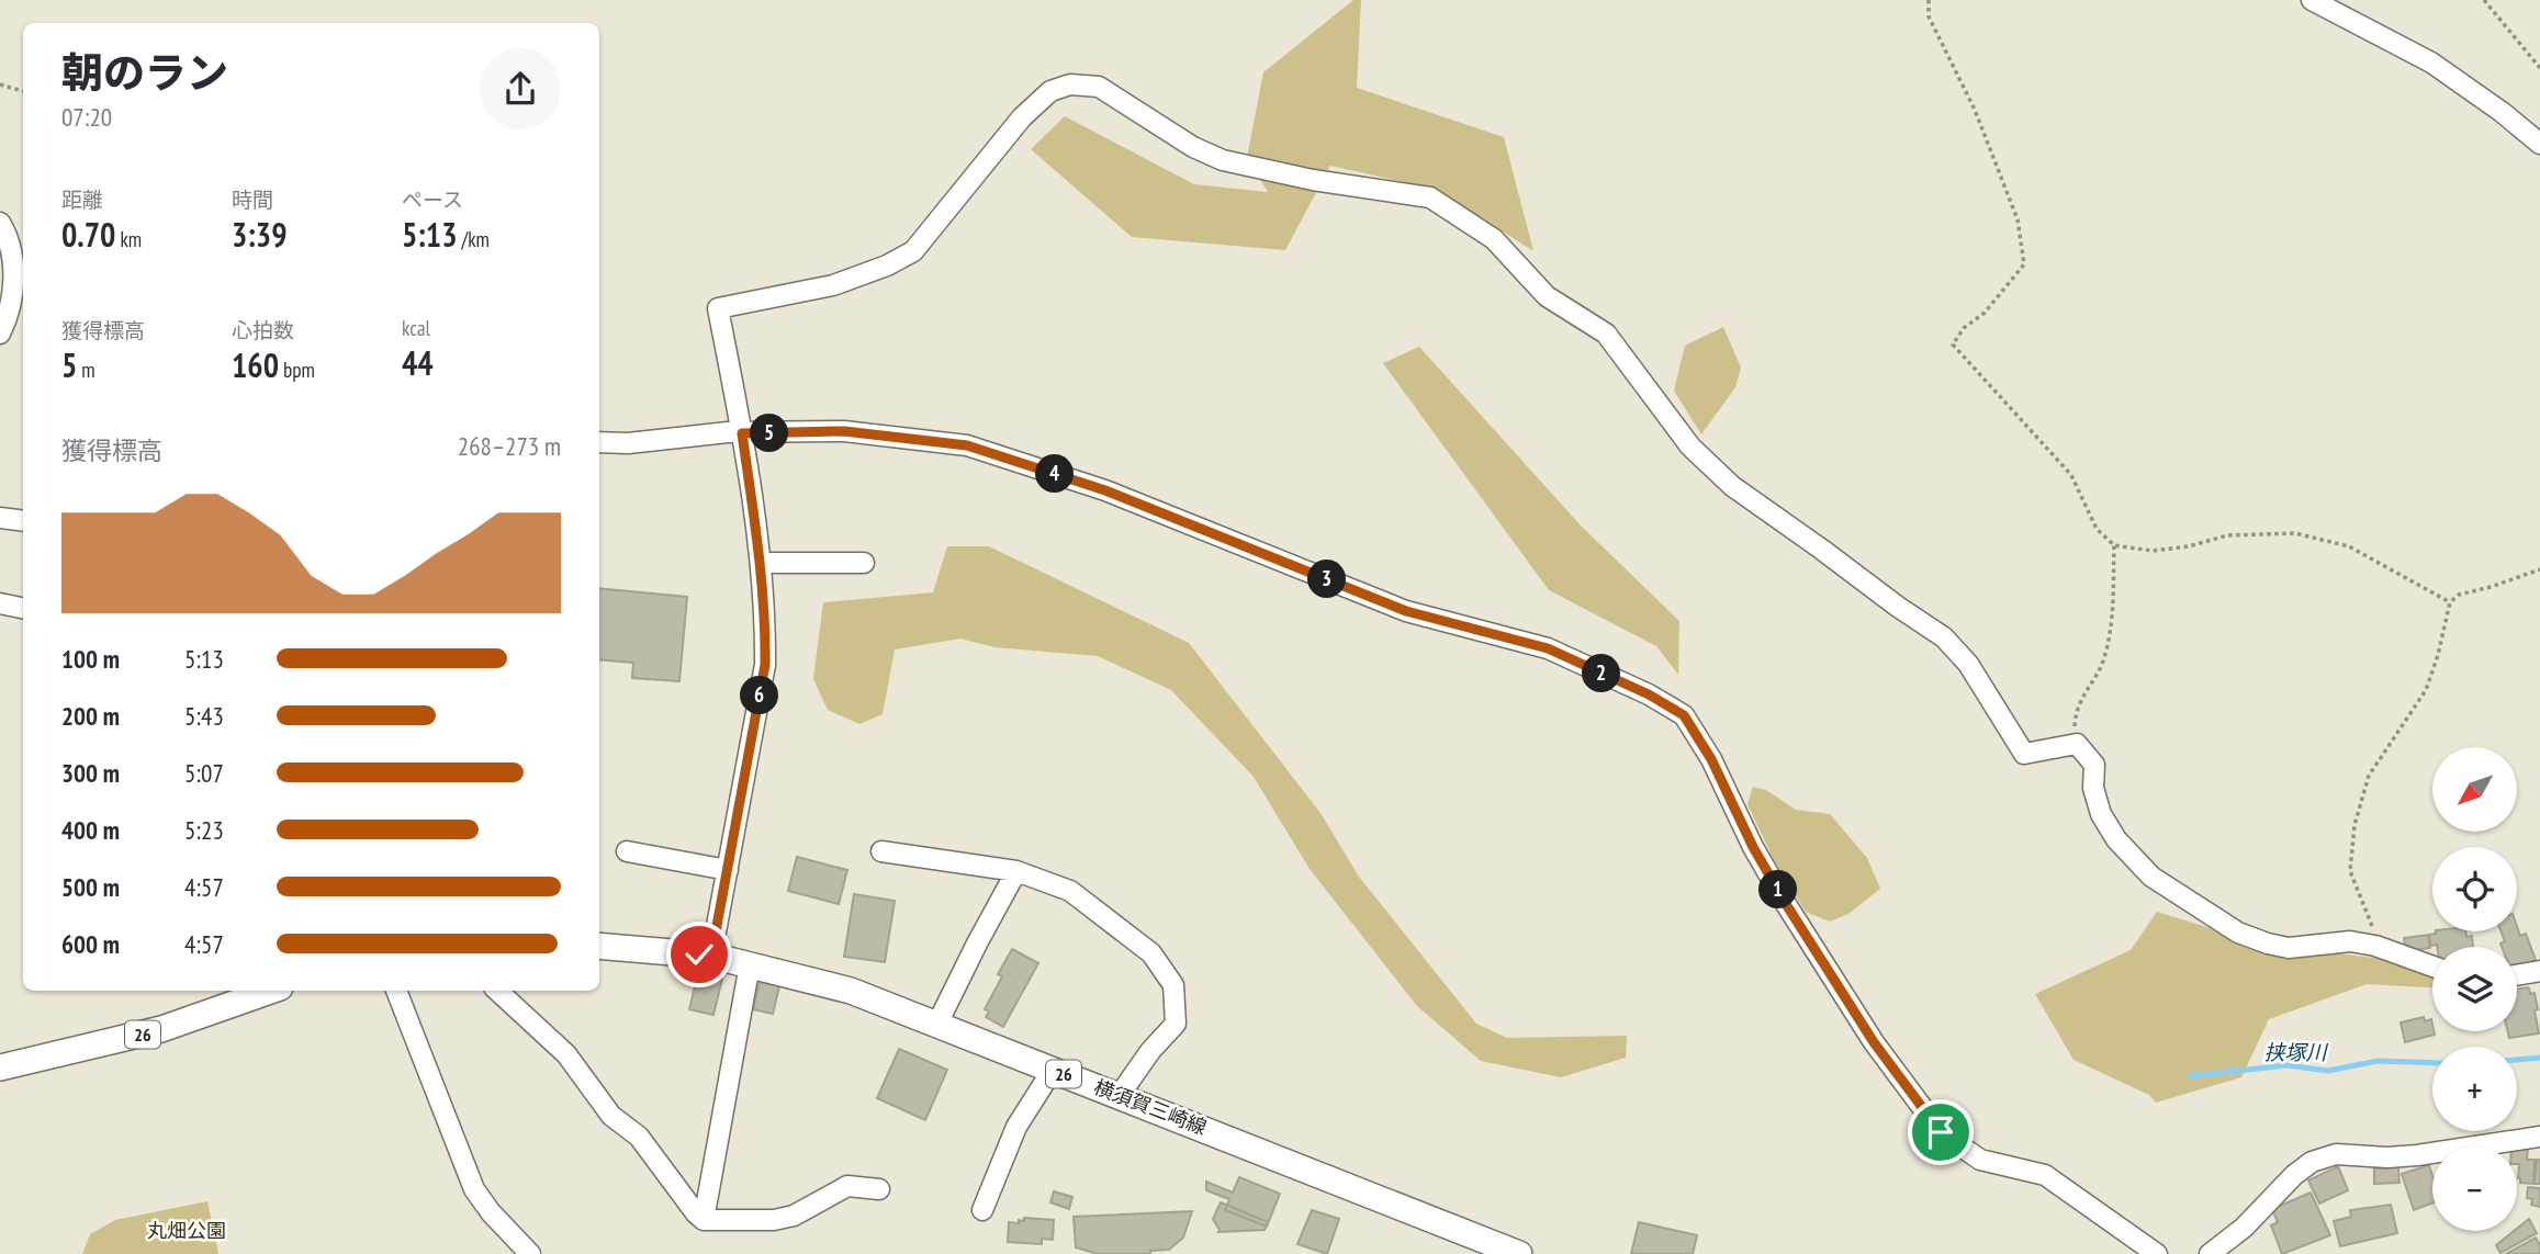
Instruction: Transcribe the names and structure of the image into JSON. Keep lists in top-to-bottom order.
{
  "streets": {
    "main road": ["26", "横須賀三崎線"]
  },
  "water": ["挟塚川"],
  "parks": ["丸畑公園"],
  "north": "bottom left",
  "page": {
    "heading": ["朝のラン", "07:20"],
    "stats": [
      ["距離", "0.70 km"],
      ["時間", "3:39"],
      ["ペース", "5:13 /km"],
      ["獲得標高", "5 m"],
      ["心拍数", "160 bpm"],
      ["kcal", "44"]
    ],
    "pins": [
      "5",
      "4",
      "3",
      "2",
      "6",
      "1"
    ],
    "chart": ["獲得標高", "268–273 m"],
    "list": [
      {
        "name": "100 m",
        "note": "5:13"
      },
      {
        "name": "200 m",
        "note": "5:43"
      },
      {
        "name": "300 m",
        "note": "5:07"
      },
      {
        "name": "400 m",
        "note": "5:23"
      },
      {
        "name": "500 m",
        "note": "4:57"
      },
      {
        "name": "600 m",
        "note": "4:57"
      }
    ],
    "map_buttons": ["+", "−"]
  }
}
